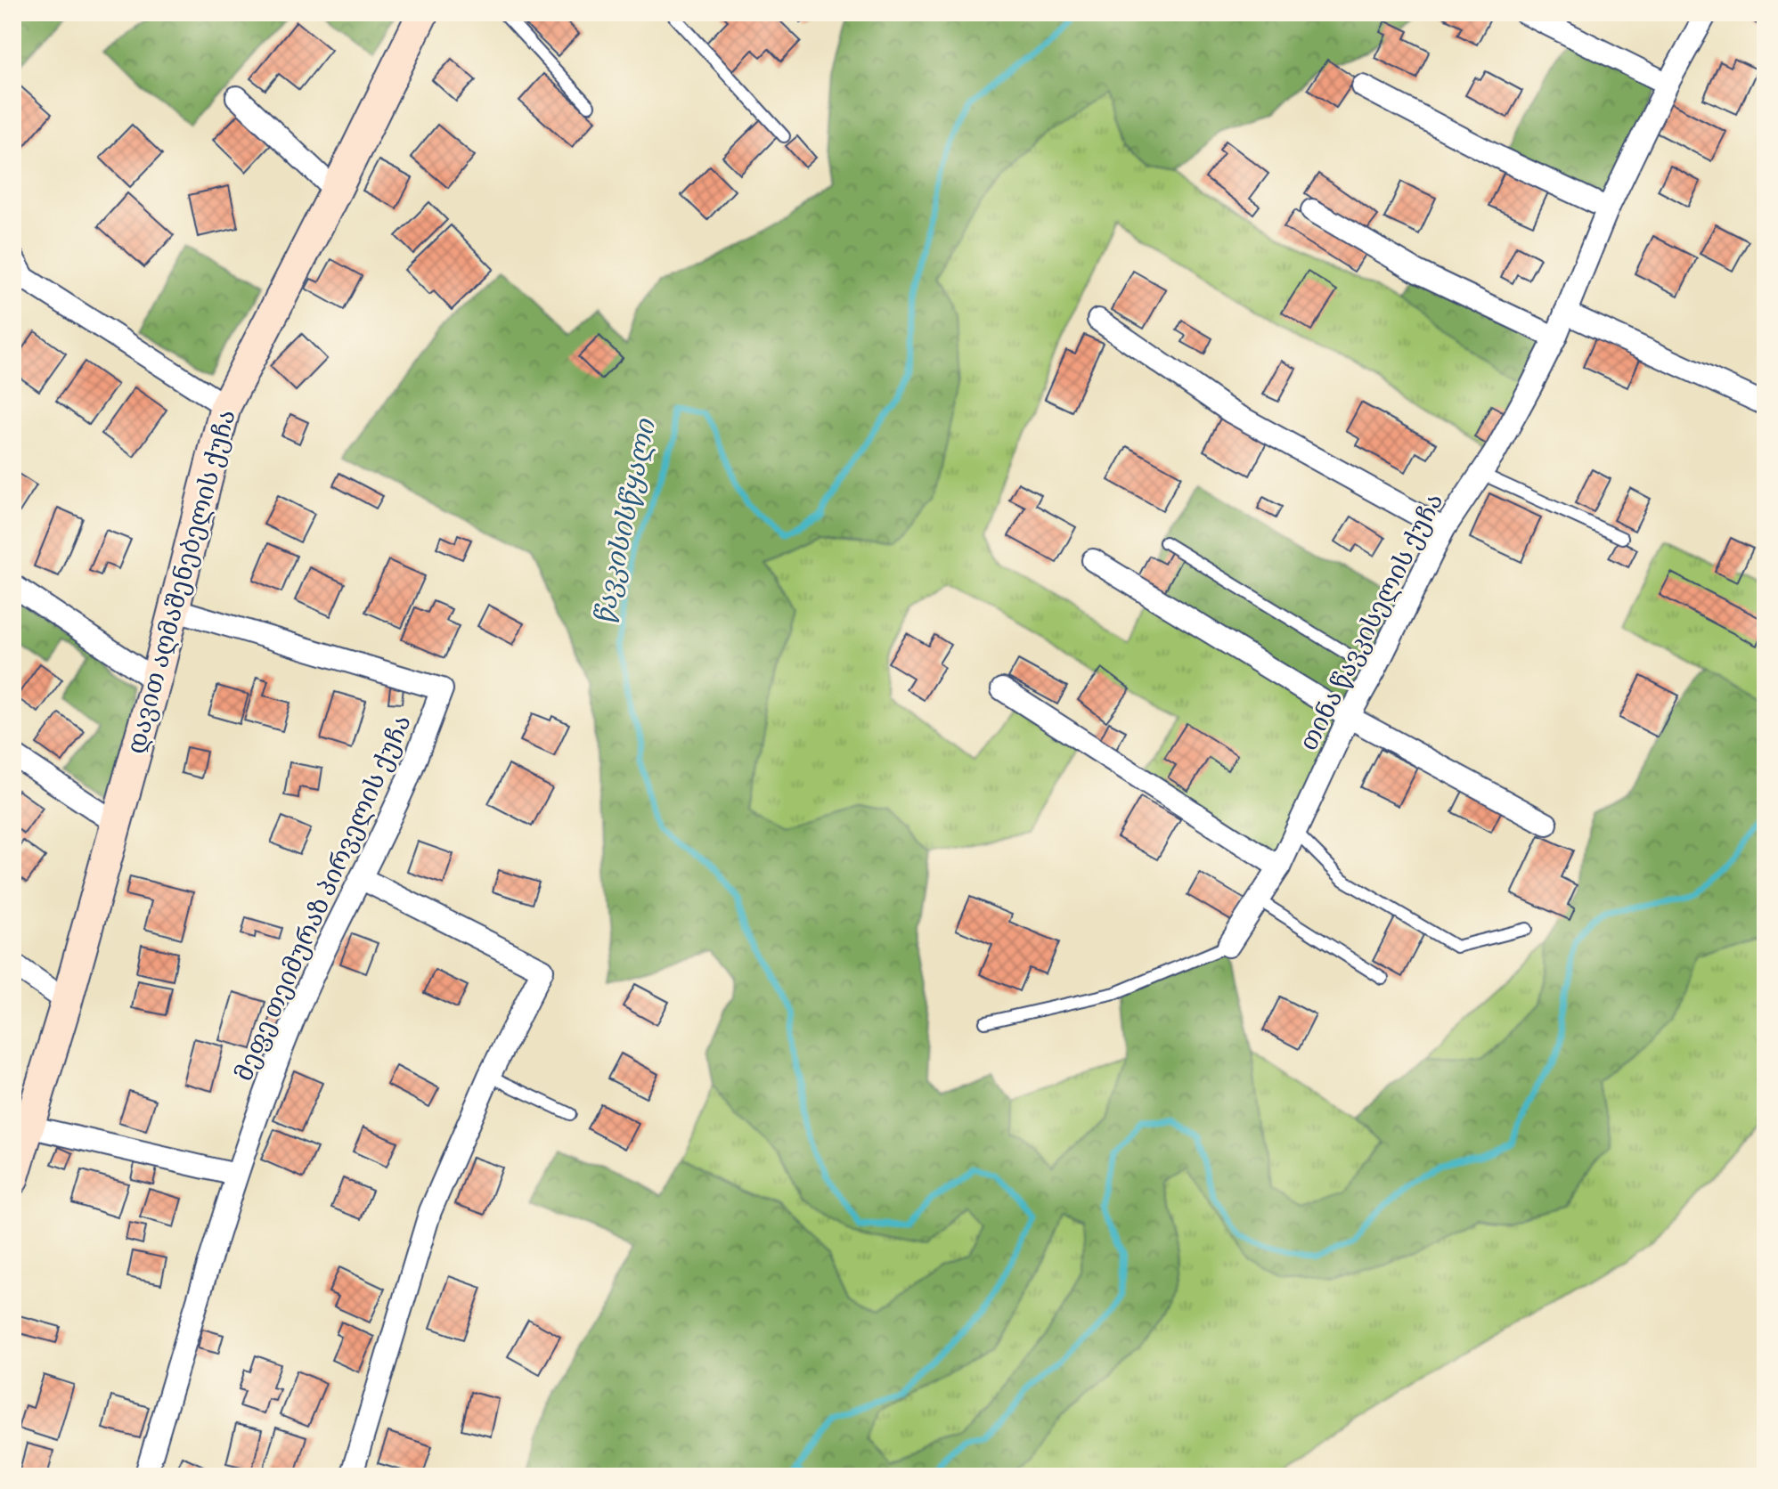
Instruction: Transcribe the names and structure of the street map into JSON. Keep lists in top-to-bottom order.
{
  "streets": {
    "street": ["დავით აღმაშენებელის ქუჩა", "თინა წავკისელის ქუჩა", "მეფე თეიმურაზ პირველის ქუჩა"]
  },
  "crossings": [
    ["დავით აღმაშენებელის ქუჩა", "მეფე თეიმურაზ პირველის ქუჩა"]
  ],
  "water": ["წავკისისწყალი"]
}
